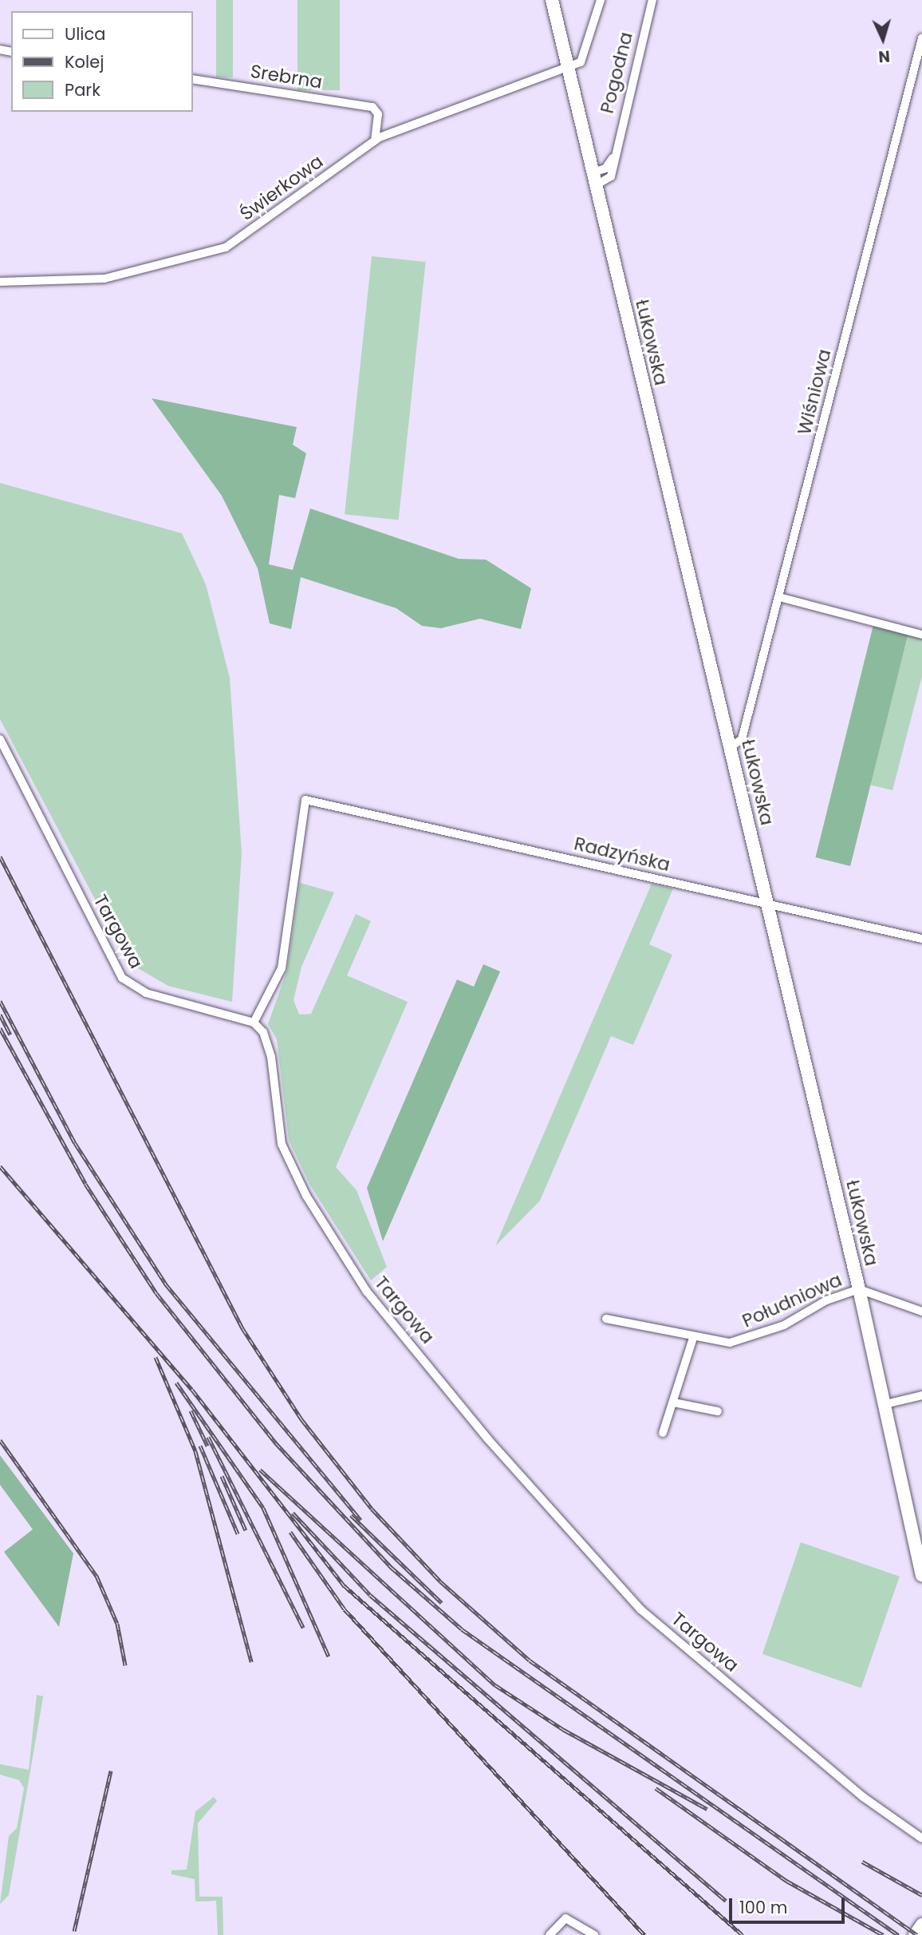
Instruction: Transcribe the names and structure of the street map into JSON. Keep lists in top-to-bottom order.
{
  "streets": {
    "main road": ["Łukowska"],
    "street": [
      "Pogodna",
      "Srebrna",
      "Świerkowa",
      "Wiśniowa",
      "Radzyńska",
      "Targowa",
      "Południowa"
    ]
  },
  "crossings": [
    ["Pogodna", "Łukowska"],
    ["Srebrna", "Świerkowa"],
    ["Świerkowa", "Łukowska"],
    ["Łukowska", "Wiśniowa"],
    ["Łukowska", "Radzyńska"],
    ["Łukowska", "Południowa"],
    ["Radzyńska", "Targowa"]
  ],
  "legend": ["Ulica", "Kolej", "Park"],
  "scale_bar": "100 m",
  "north": "bottom"
}
